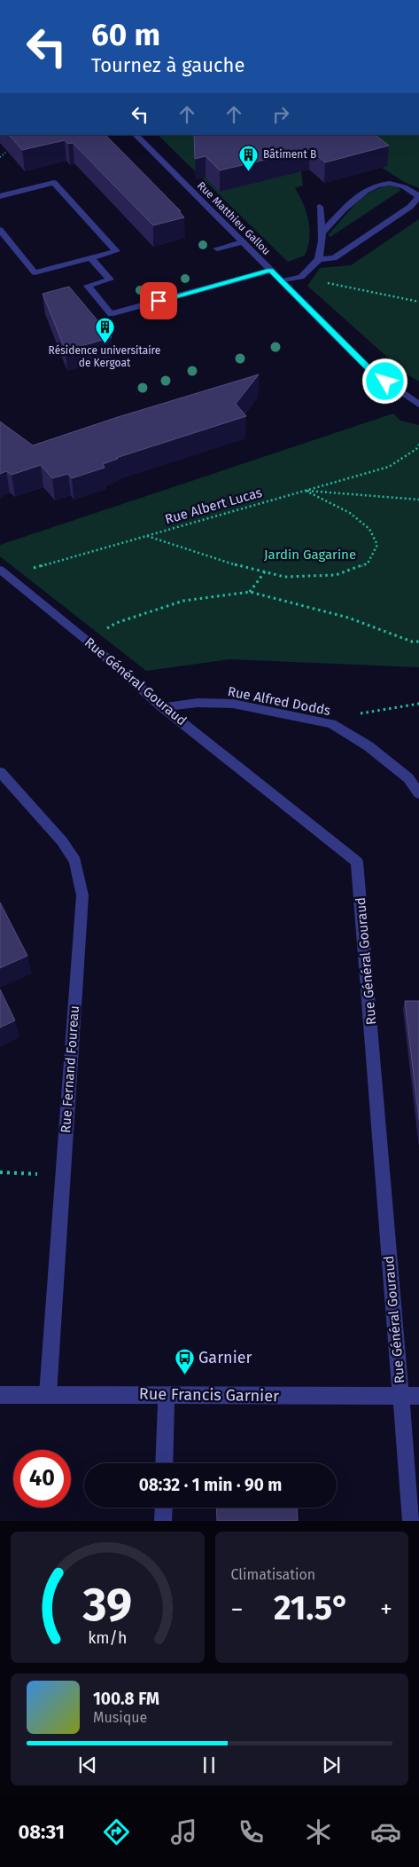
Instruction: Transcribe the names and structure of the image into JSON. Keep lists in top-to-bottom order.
{
  "streets": {
    "street": [
      "Rue Matthieu Gallou",
      "Rue Général Gouraud",
      "Rue Alfred Dodds",
      "Rue Fernand Foureau",
      "Rue Francis Garnier"
    ],
    "path": ["Rue Albert Lucas"]
  },
  "crossings": [
    ["Rue Albert Lucas", "Rue Général Gouraud"],
    ["Rue Général Gouraud", "Rue Alfred Dodds"],
    ["Rue Général Gouraud", "Rue Francis Garnier"],
    ["Rue Fernand Foureau", "Rue Francis Garnier"]
  ],
  "parks": ["Jardin Gagarine"],
  "places": {
    "building": ["Bâtiment B", "Résidence universitaire de Kergoat"],
    "bus stop": ["Garnier"]
  },
  "page": {
    "turn": ["60 m", "Tournez à gauche"],
    "limit": "40",
    "trip": "08:32 · 1 min · 90 m",
    "tile": "Climatisation",
    "heat": ["−", "21.5°", "+"],
    "song": ["100.8 FM", "Musique"],
    "tabs": "08:31",
    "gauge": ["39", "km/h"]
  }
}
